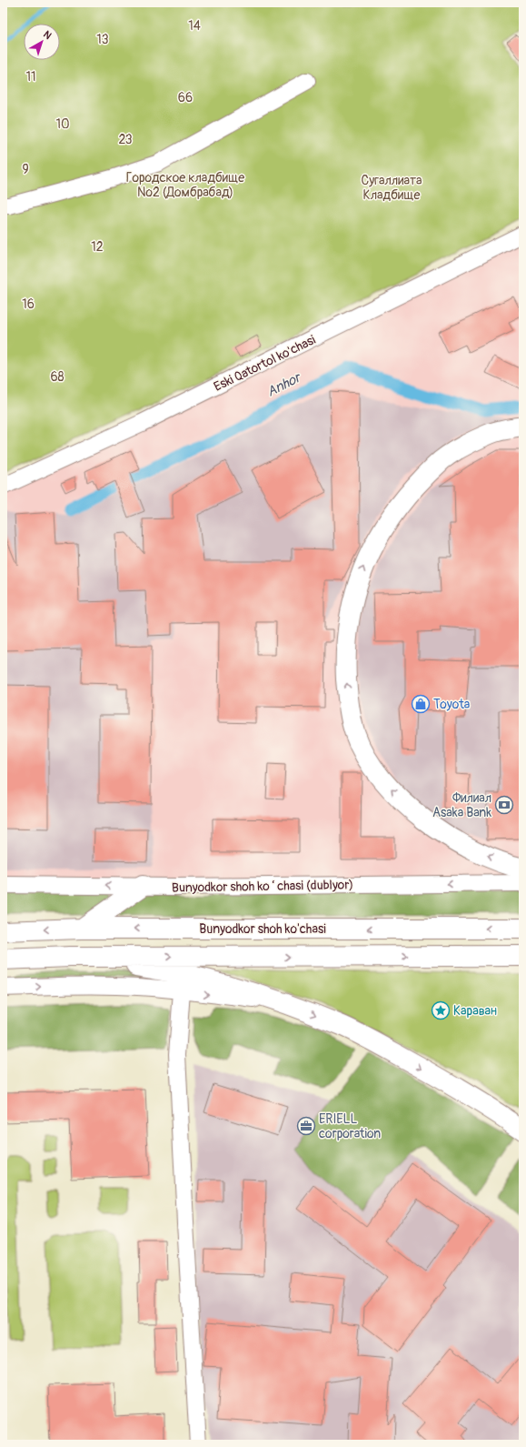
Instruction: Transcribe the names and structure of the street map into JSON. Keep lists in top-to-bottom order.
{
  "streets": {
    "main road": ["Bunyodkor shoh ko'chasi"],
    "street": ["Eski Qatortol ko'chasi", "Bunyodkor shoh koʻchasi (dublyor)"]
  },
  "water": ["Anhor"],
  "parks": [
    "14",
    "13",
    "11",
    "66",
    "10",
    "23",
    "9",
    "Городское кладбище №2 (Домбрабад)",
    "Сугаллиата Кладбище",
    "12",
    "16",
    "68"
  ],
  "places": {
    "shop": ["Toyota"],
    "bank": ["Филиал Asaka Bank"],
    "place": ["Караван"],
    "office": ["ERIELL corporation"]
  },
  "north": "top right"
}
